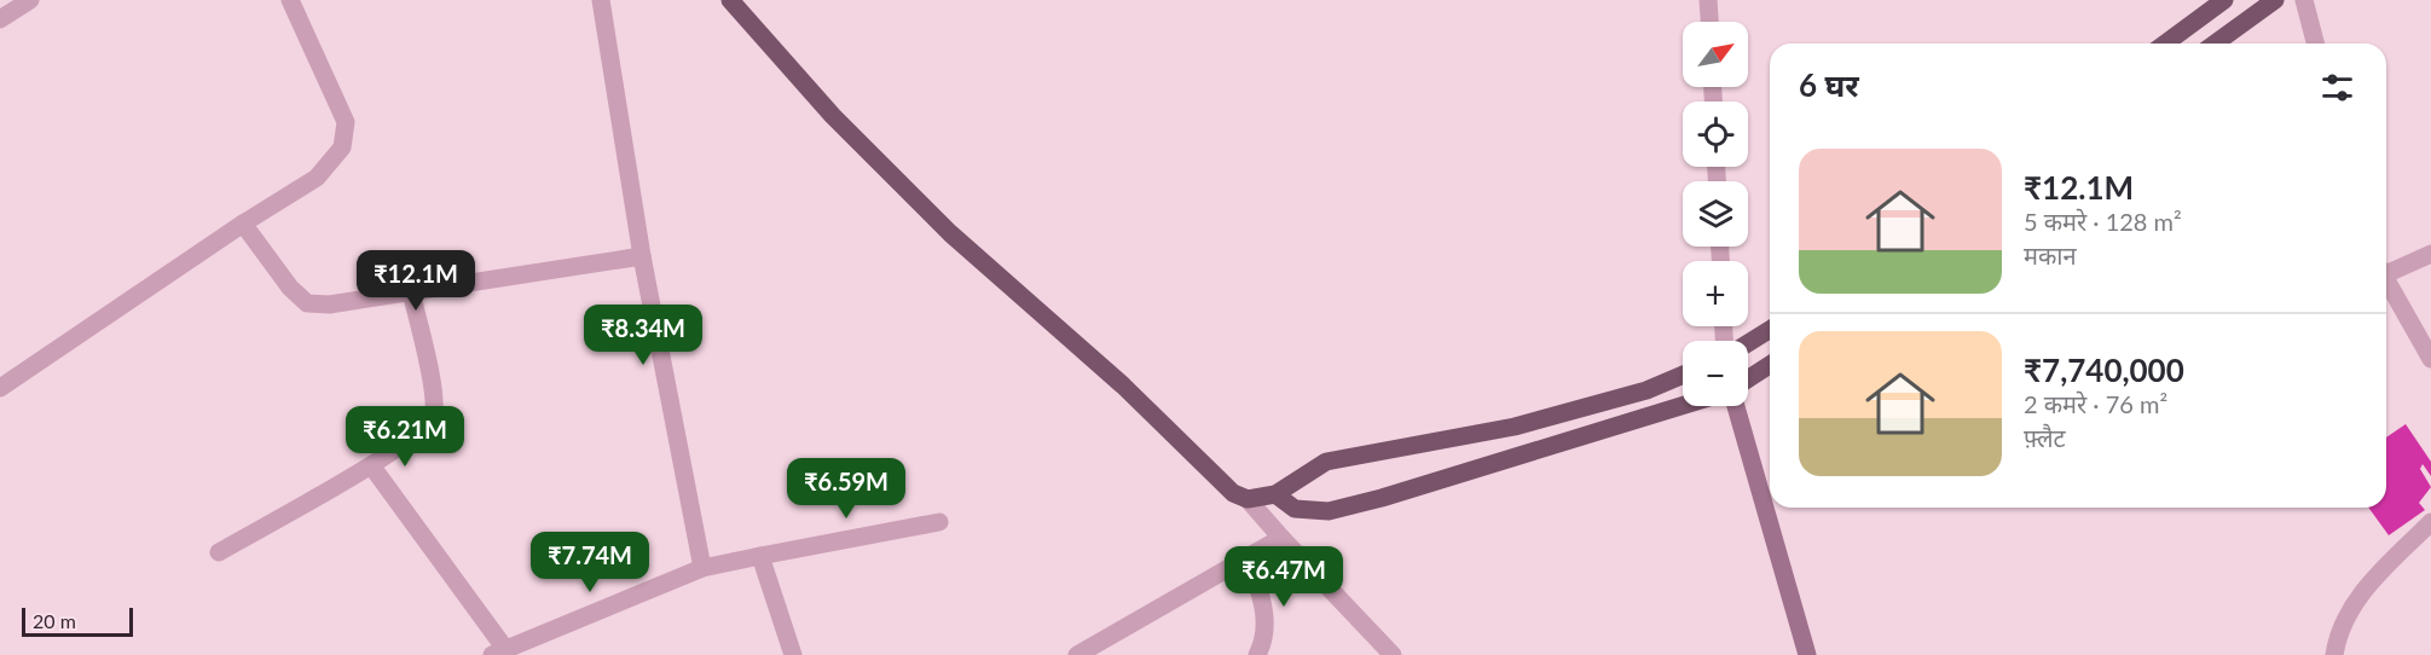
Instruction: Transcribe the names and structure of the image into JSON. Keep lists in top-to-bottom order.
{
  "scale_bar": "20 m",
  "north": "top right",
  "page": {
    "map_buttons": ["+", "−"],
    "heading": "6 घर",
    "list": [
      {
        "name": "₹12.1M",
        "note": "5 कमरे · 128 m² · मकान"
      },
      {
        "name": "₹7,740,000",
        "note": "2 कमरे · 76 m² · फ़्लैट"
      }
    ],
    "price": [
      "₹12.1M",
      "₹8.34M",
      "₹6.21M",
      "₹6.59M",
      "₹7.74M",
      "₹6.47M"
    ],
    "scale": "20 m"
  }
}
